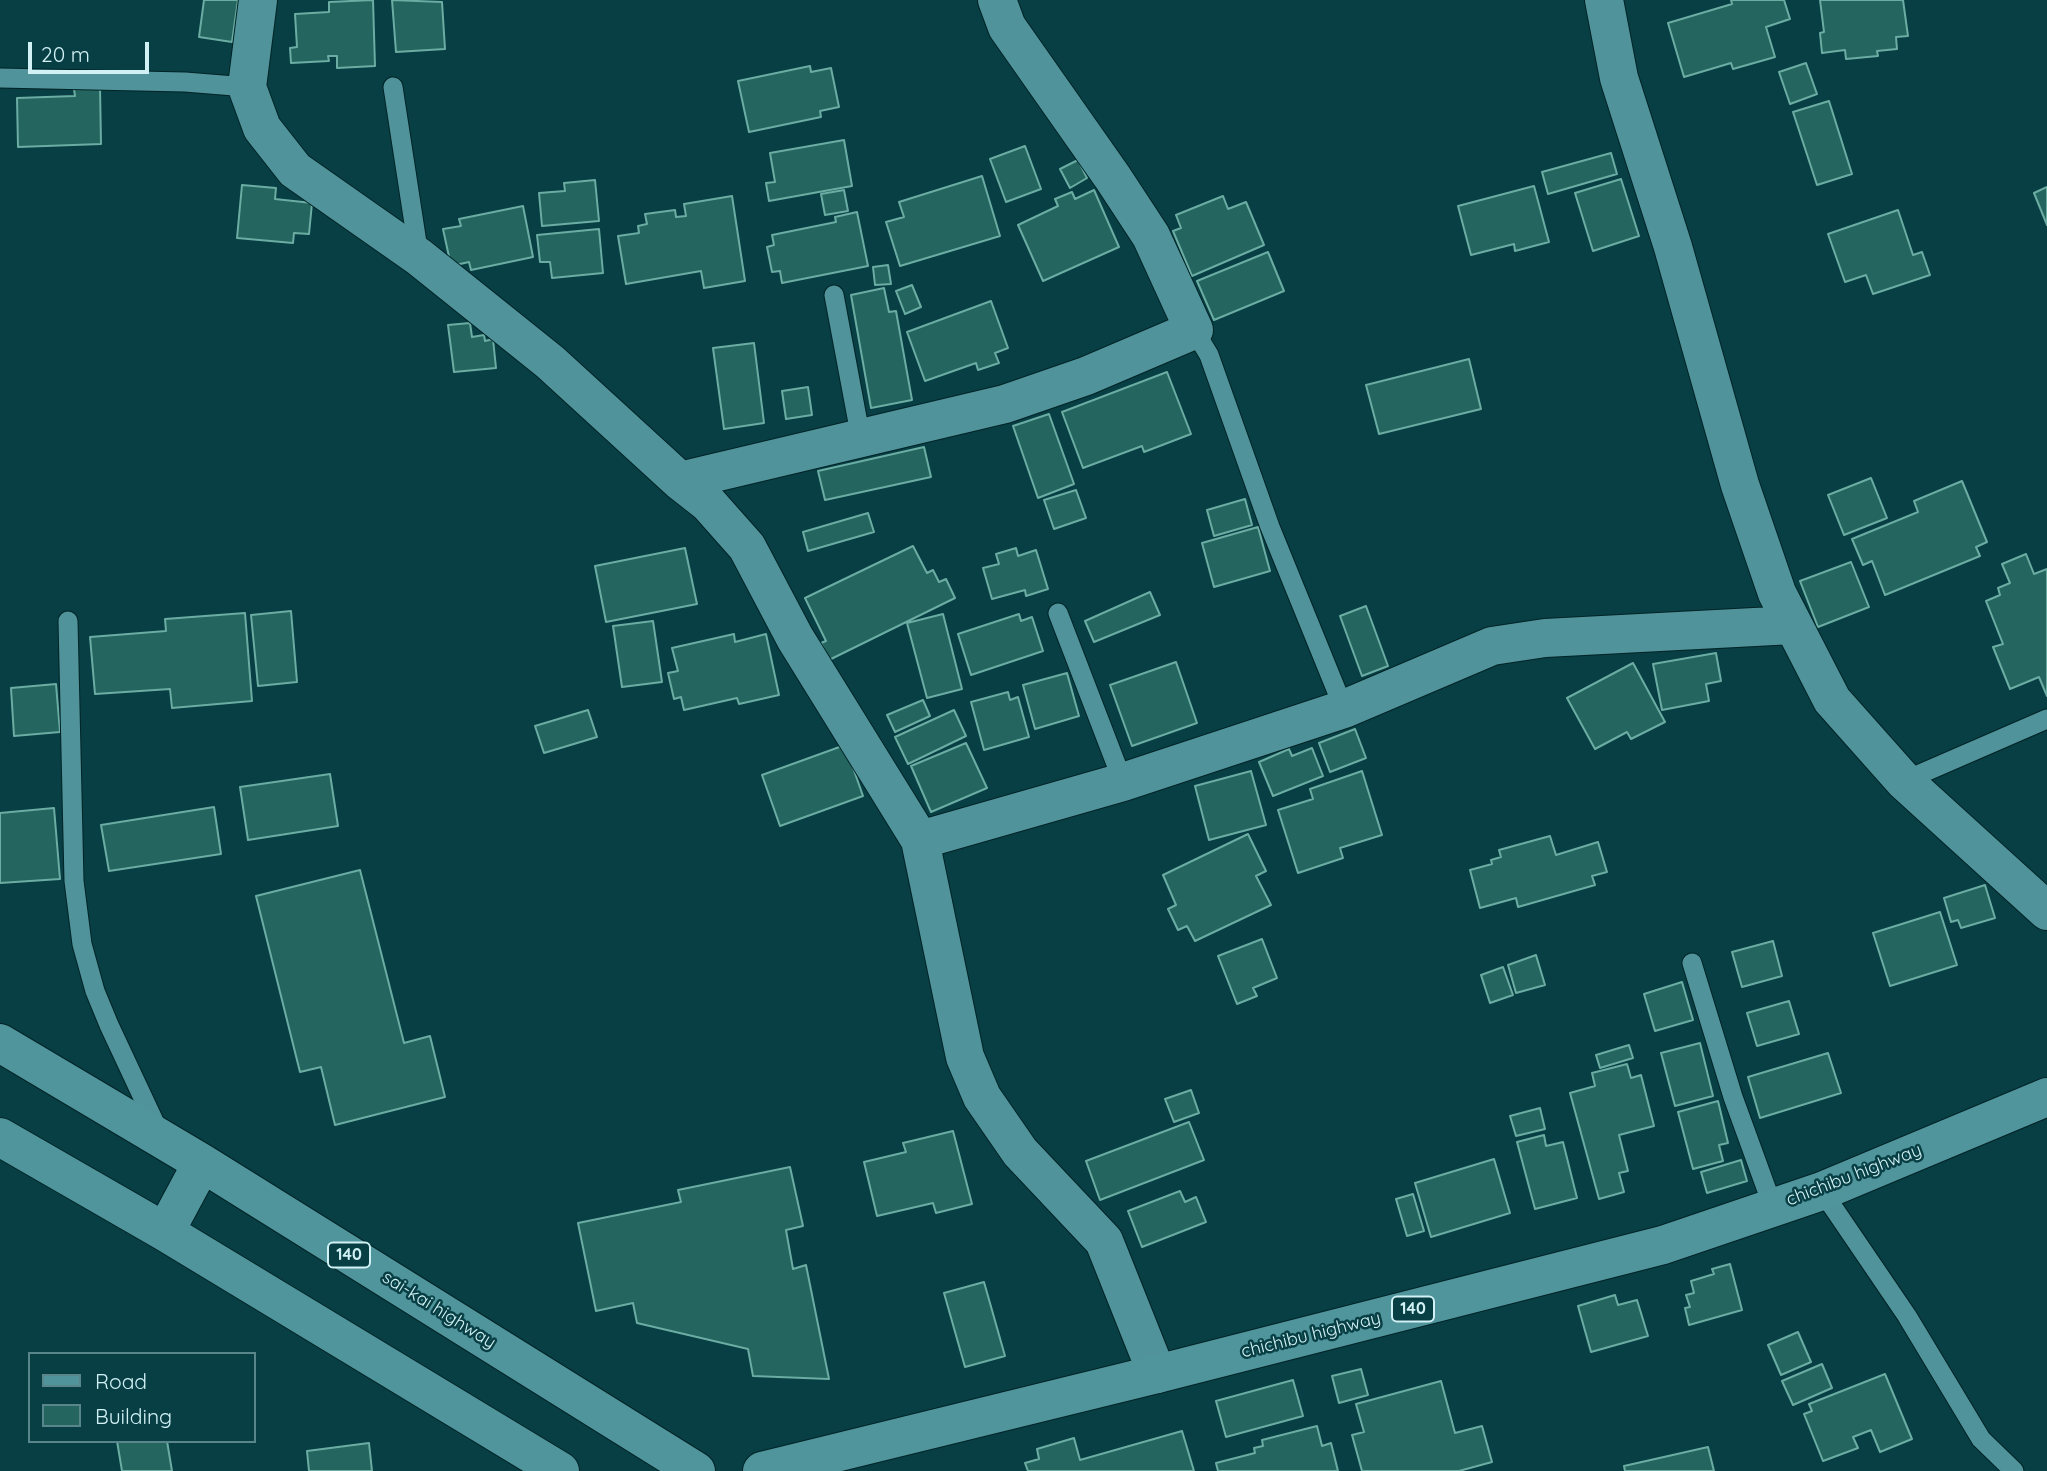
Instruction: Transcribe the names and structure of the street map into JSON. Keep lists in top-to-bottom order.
{
  "streets": {
    "highway": ["chichibu highway", "140", "sai-kai highway"]
  },
  "legend": ["Road", "Building"],
  "scale_bar": "20 m"
}
